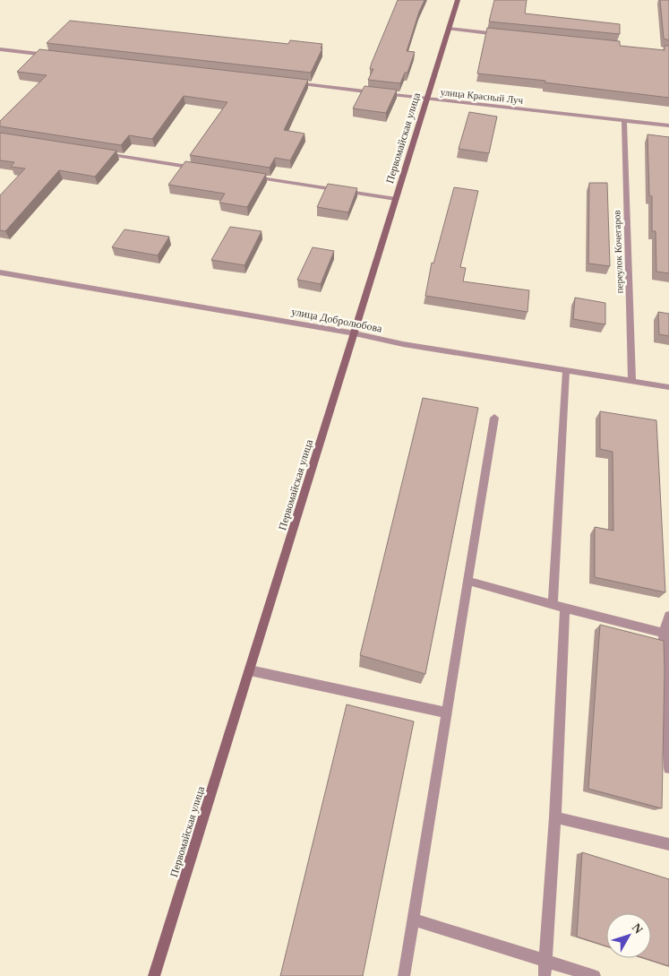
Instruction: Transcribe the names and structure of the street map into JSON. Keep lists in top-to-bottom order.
{
  "streets": {
    "main road": ["Первомайская улица"],
    "street": ["улица Красный Луч", "переулок Кочегаров", "улица Добролюбова"]
  },
  "crossings": [
    ["улица Красный Луч", "Первомайская улица"],
    ["улица Красный Луч", "переулок Кочегаров"],
    ["Первомайская улица", "улица Добролюбова"],
    ["переулок Кочегаров", "улица Добролюбова"]
  ],
  "north": "top right"
}
